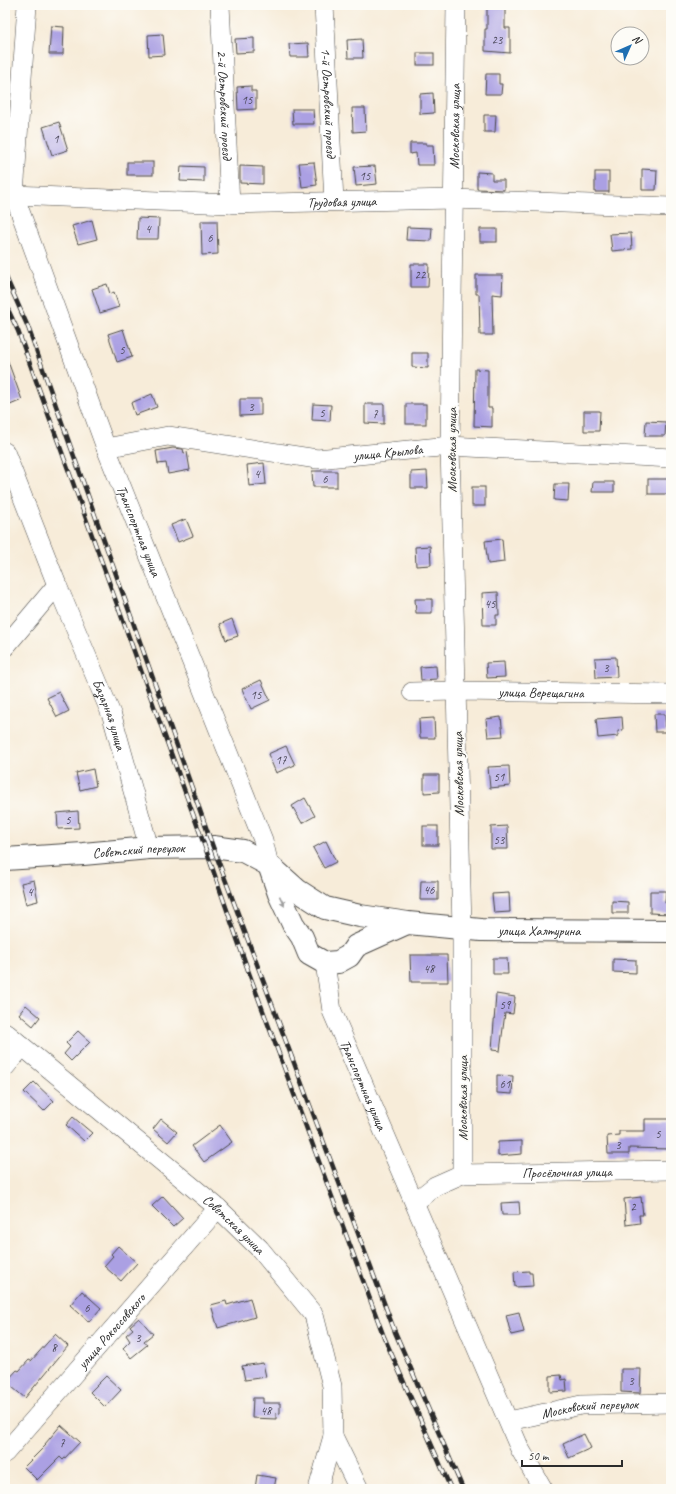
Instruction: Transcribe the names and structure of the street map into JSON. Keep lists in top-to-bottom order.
{
  "streets": {
    "main road": ["Советский переулок", "улица Халтурина"],
    "street": [
      "1-й Островский проезд",
      "2-й Островский проезд",
      "Московская улица",
      "Трудовая улица",
      "улица Крылова",
      "Транспортная улица",
      "улица Верещагина",
      "Базарная улица",
      "Просёлочная улица",
      "Советская улица",
      "улица Рокоссовского",
      "Московский переулок"
    ]
  },
  "crossings": [
    ["1-й Островский проезд", "Трудовая улица"],
    ["2-й Островский проезд", "Трудовая улица"],
    ["Московская улица", "Трудовая улица"],
    ["Московская улица", "улица Крылова"],
    ["Московская улица", "улица Верещагина"],
    ["Московская улица", "улица Халтурина"],
    ["Московская улица", "Просёлочная улица"],
    ["Трудовая улица", "Транспортная улица"],
    ["улица Крылова", "Транспортная улица"],
    ["Транспортная улица", "Советский переулок"],
    ["Транспортная улица", "улица Халтурина"],
    ["Базарная улица", "Советский переулок"],
    ["Советский переулок", "улица Халтурина"],
    ["Советская улица", "улица Рокоссовского"]
  ],
  "house_numbers": [
    "23",
    "15",
    "1",
    "15",
    "4",
    "6",
    "22",
    "5",
    "3",
    "5",
    "7",
    "4",
    "6",
    "45",
    "3",
    "15",
    "17",
    "51",
    "5",
    "53",
    "46",
    "4",
    "48",
    "59",
    "61",
    "5",
    "3",
    "2",
    "6",
    "3",
    "8",
    "3",
    "48",
    "7"
  ],
  "scale_bar": "50 m",
  "north": "top right"
}
